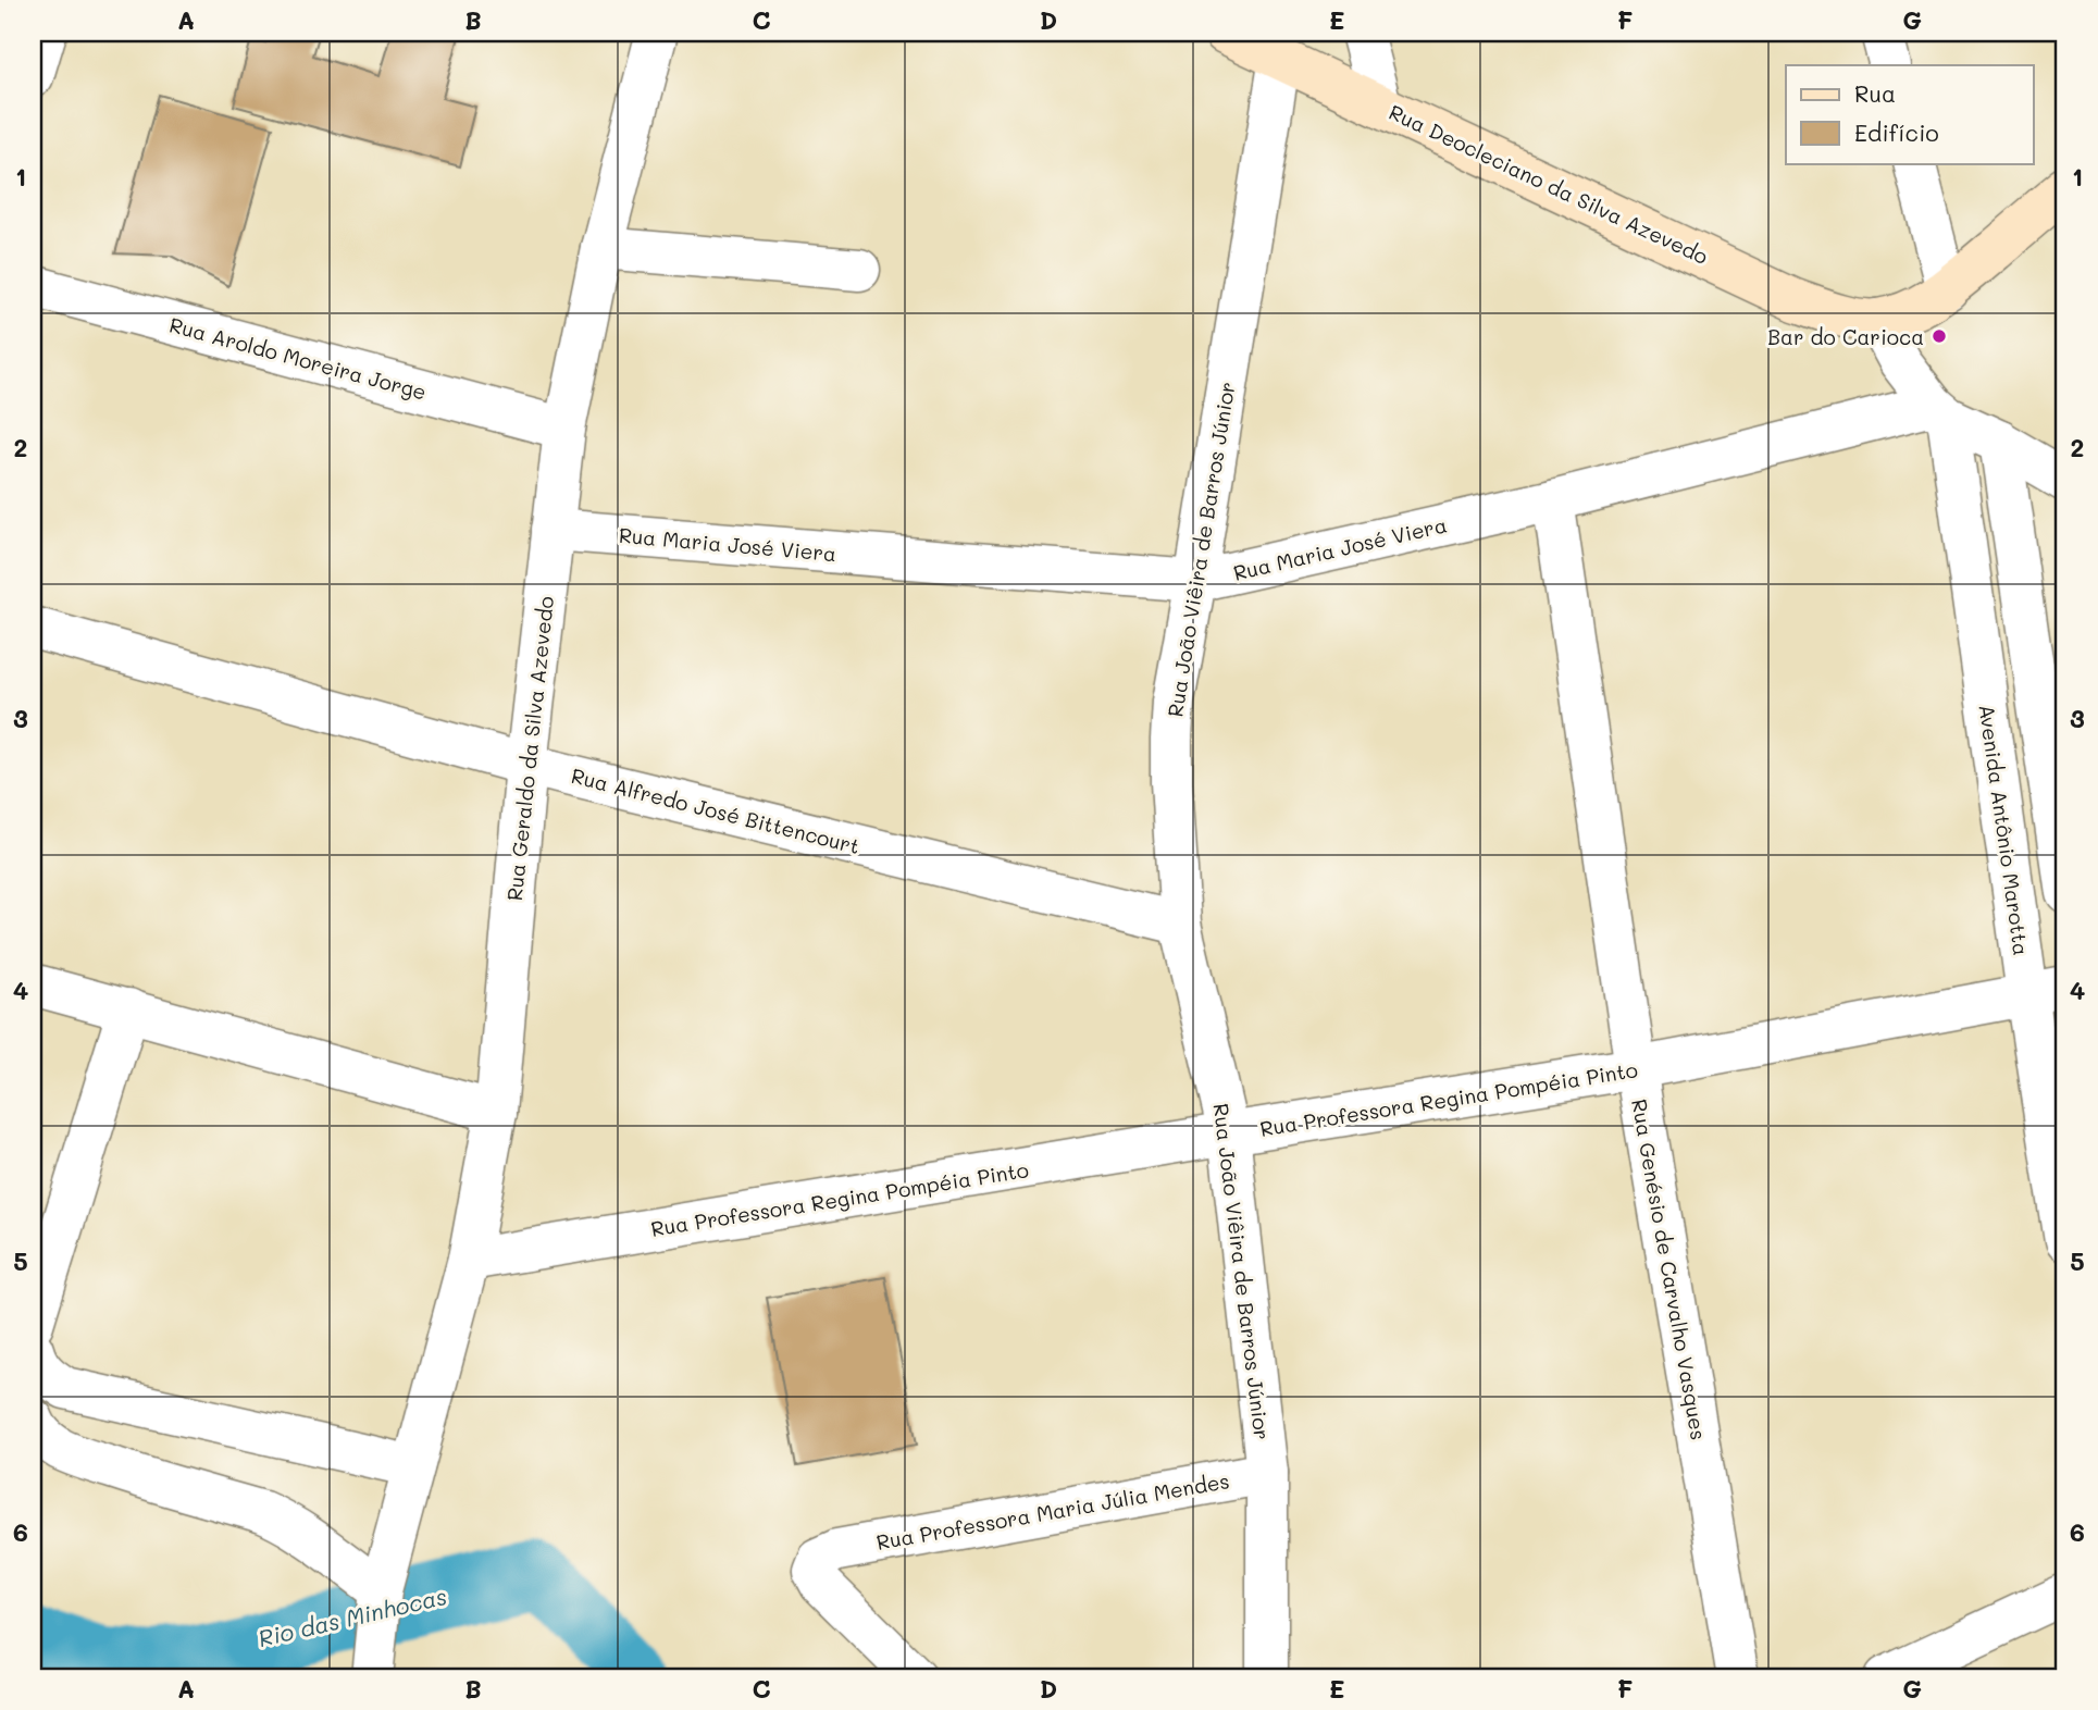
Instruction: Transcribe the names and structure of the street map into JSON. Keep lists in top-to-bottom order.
{
  "streets": {
    "main road": ["Rua Deocleciano da Silva Azevedo"],
    "street": [
      "Rua Aroldo Moreira Jorge",
      "Rua Maria José Viera",
      "Rua João Viêira de Barros Júnior",
      "Rua Geraldo da Silva Azevedo",
      "Rua Alfredo José Bittencourt",
      "Avenida Antônio Marotta",
      "Rua Professora Regina Pompéia Pinto",
      "Rua Genésio de Carvalho Vasques",
      "Rua Professora Maria Júlia Mendes"
    ]
  },
  "crossings": [
    ["Rua Deocleciano da Silva Azevedo", "Rua João Viêira de Barros Júnior"],
    ["Rua Aroldo Moreira Jorge", "Rua Geraldo da Silva Azevedo"],
    ["Rua Maria José Viera", "Rua João Viêira de Barros Júnior"],
    ["Rua Maria José Viera", "Rua Geraldo da Silva Azevedo"],
    ["Rua Maria José Viera", "Avenida Antônio Marotta"],
    ["Rua Maria José Viera", "Rua Genésio de Carvalho Vasques"],
    ["Rua João Viêira de Barros Júnior", "Rua Alfredo José Bittencourt"],
    ["Rua João Viêira de Barros Júnior", "Rua Professora Regina Pompéia Pinto"],
    ["Rua João Viêira de Barros Júnior", "Rua Professora Maria Júlia Mendes"],
    ["Rua Geraldo da Silva Azevedo", "Rua Alfredo José Bittencourt"],
    ["Rua Geraldo da Silva Azevedo", "Rua Professora Regina Pompéia Pinto"],
    ["Avenida Antônio Marotta", "Rua Professora Regina Pompéia Pinto"],
    ["Rua Professora Regina Pompéia Pinto", "Rua Genésio de Carvalho Vasques"]
  ],
  "water": ["Rio das Minhocas"],
  "places": ["Bar do Carioca"],
  "legend": ["Rua", "Edifício"],
  "grid": {
    "columns": [
      "A",
      "B",
      "C",
      "D",
      "E",
      "F",
      "G"
    ],
    "rows": [
      "1",
      "2",
      "3",
      "4",
      "5",
      "6"
    ]
  }
}
